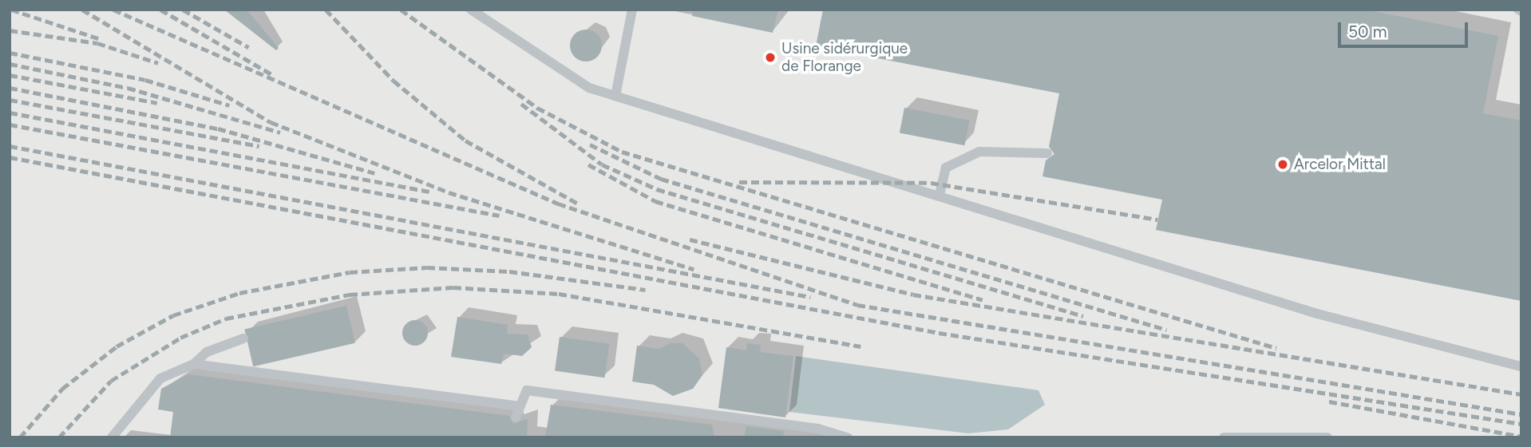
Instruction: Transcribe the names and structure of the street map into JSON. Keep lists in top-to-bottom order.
{
  "places": ["Usine sidérurgique de Florange", "Arcelor Mittal"],
  "scale_bar": "50 m"
}
